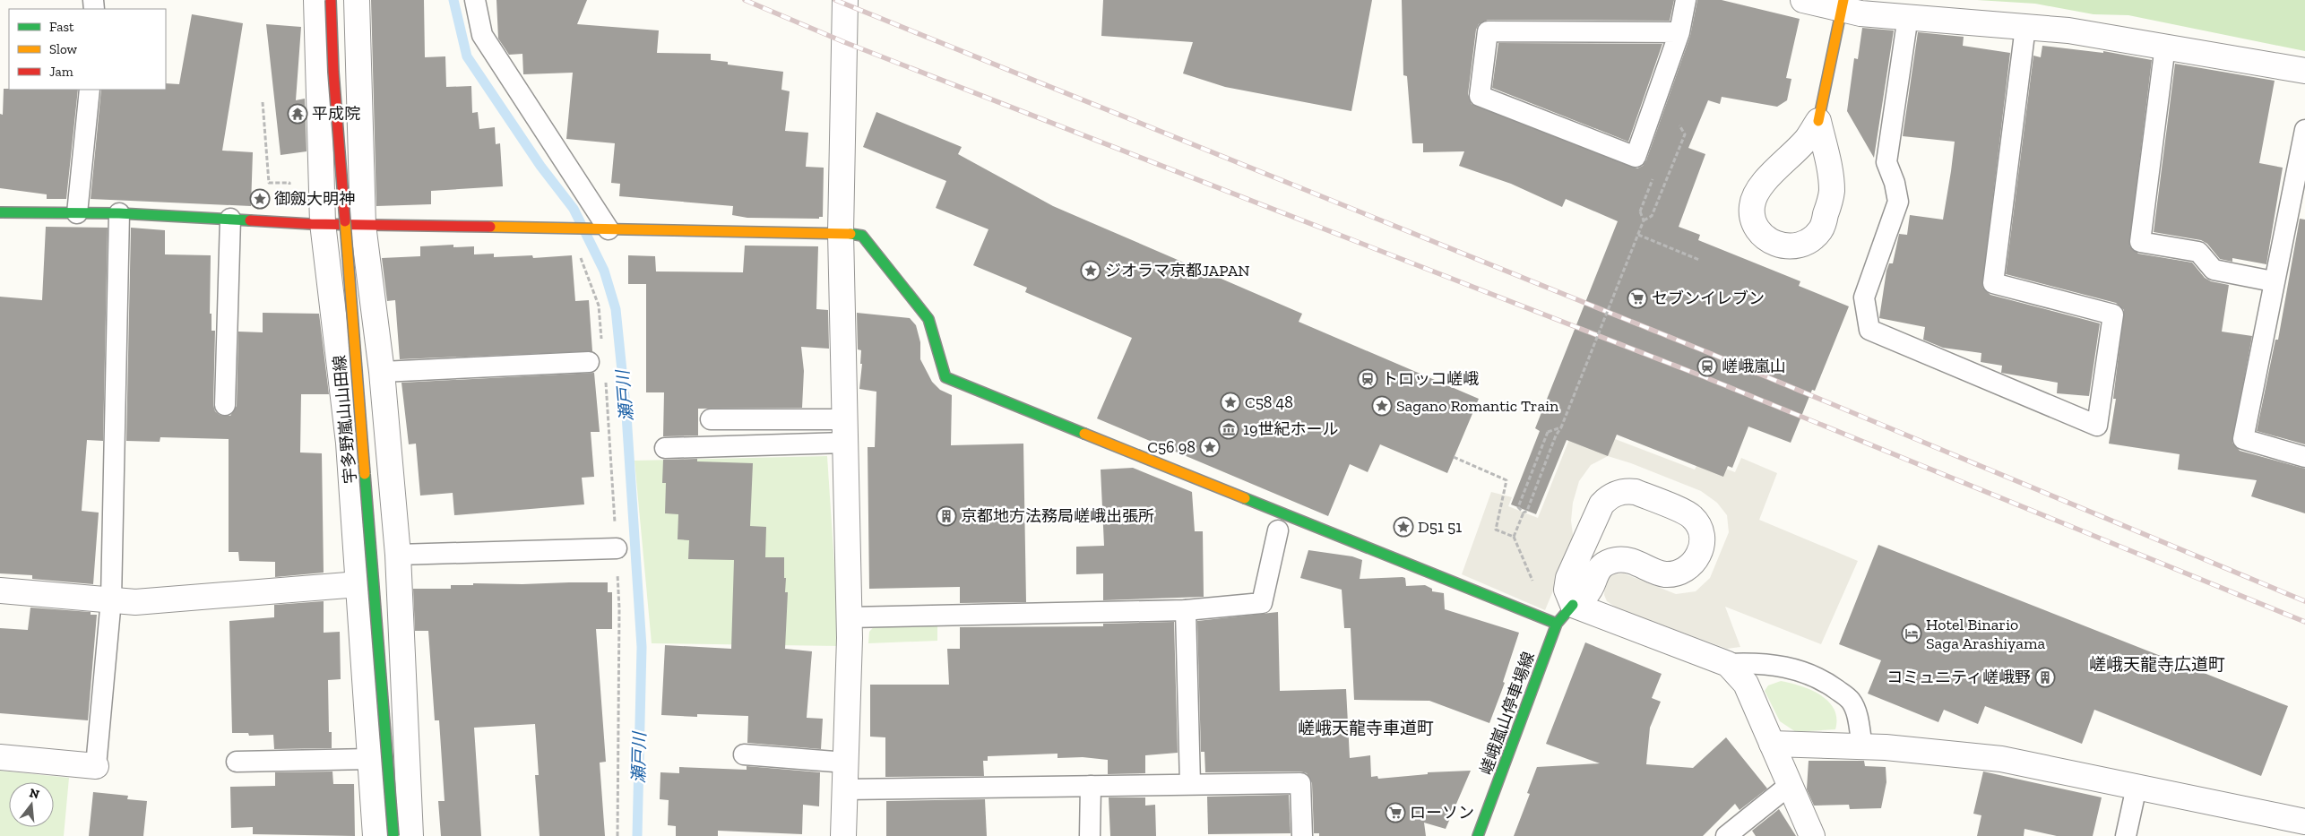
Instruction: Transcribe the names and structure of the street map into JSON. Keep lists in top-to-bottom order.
{
  "streets": {
    "street": ["宇多野嵐山山田線", "嵯峨嵐山停車場線"]
  },
  "districts": ["嵯峨天龍寺広道町", "嵯峨天龍寺車道町"],
  "water": ["瀬戸川"],
  "places": {
    "temple": ["平成院"],
    "place": [
      "御劔大明神",
      "ジオラマ京都JAPAN",
      "C58 48",
      "Sagano Romantic Train",
      "C56 98",
      "D51 51"
    ],
    "supermarket": ["セブンイレブン", "ローソン"],
    "station": ["嵯峨嵐山", "トロッコ嵯峨"],
    "museum": ["19世紀ホール"],
    "building": ["京都地方法務局嵯峨出張所", "コミュニティ嵯峨野"],
    "hotel": ["Hotel Binario Saga Arashiyama"]
  },
  "legend": ["Fast", "Slow", "Jam"],
  "north": "top"
}
